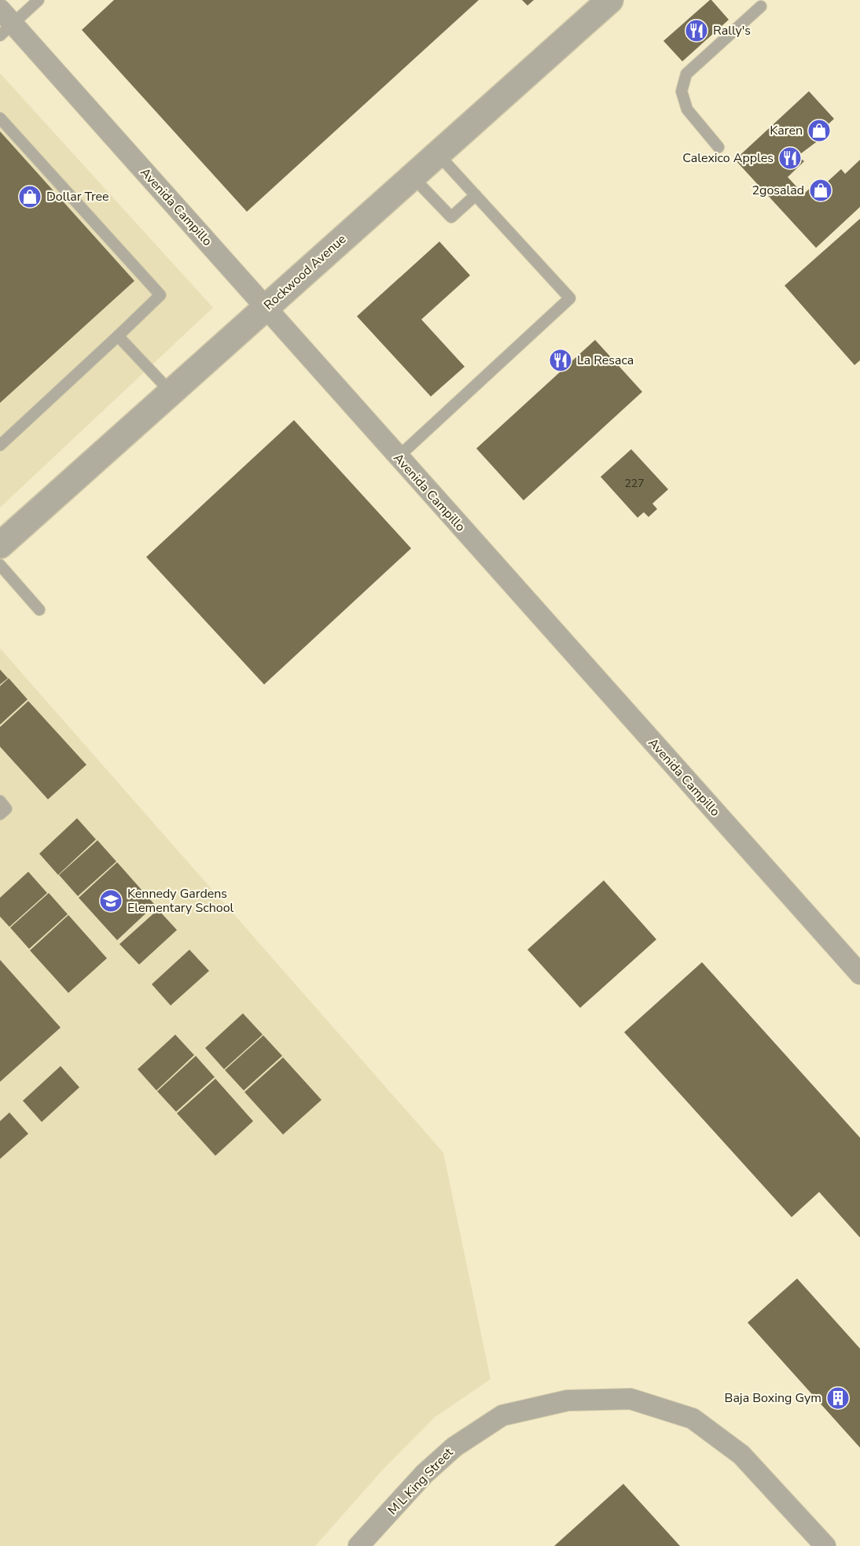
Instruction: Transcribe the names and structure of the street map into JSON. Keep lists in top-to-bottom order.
{
  "streets": {
    "street": ["Avenida Campillo", "Rockwood Avenue", "M L King Street"]
  },
  "crossings": [
    ["Avenida Campillo", "Rockwood Avenue"]
  ],
  "places": {
    "restaurant": ["Rally's", "Calexico Apples", "La Resaca"],
    "shop": ["Karen", "2gosalad", "Dollar Tree"],
    "school or university": ["Kennedy Gardens Elementary School"],
    "building": ["Baja Boxing Gym"]
  },
  "house_numbers": ["227"]
}
